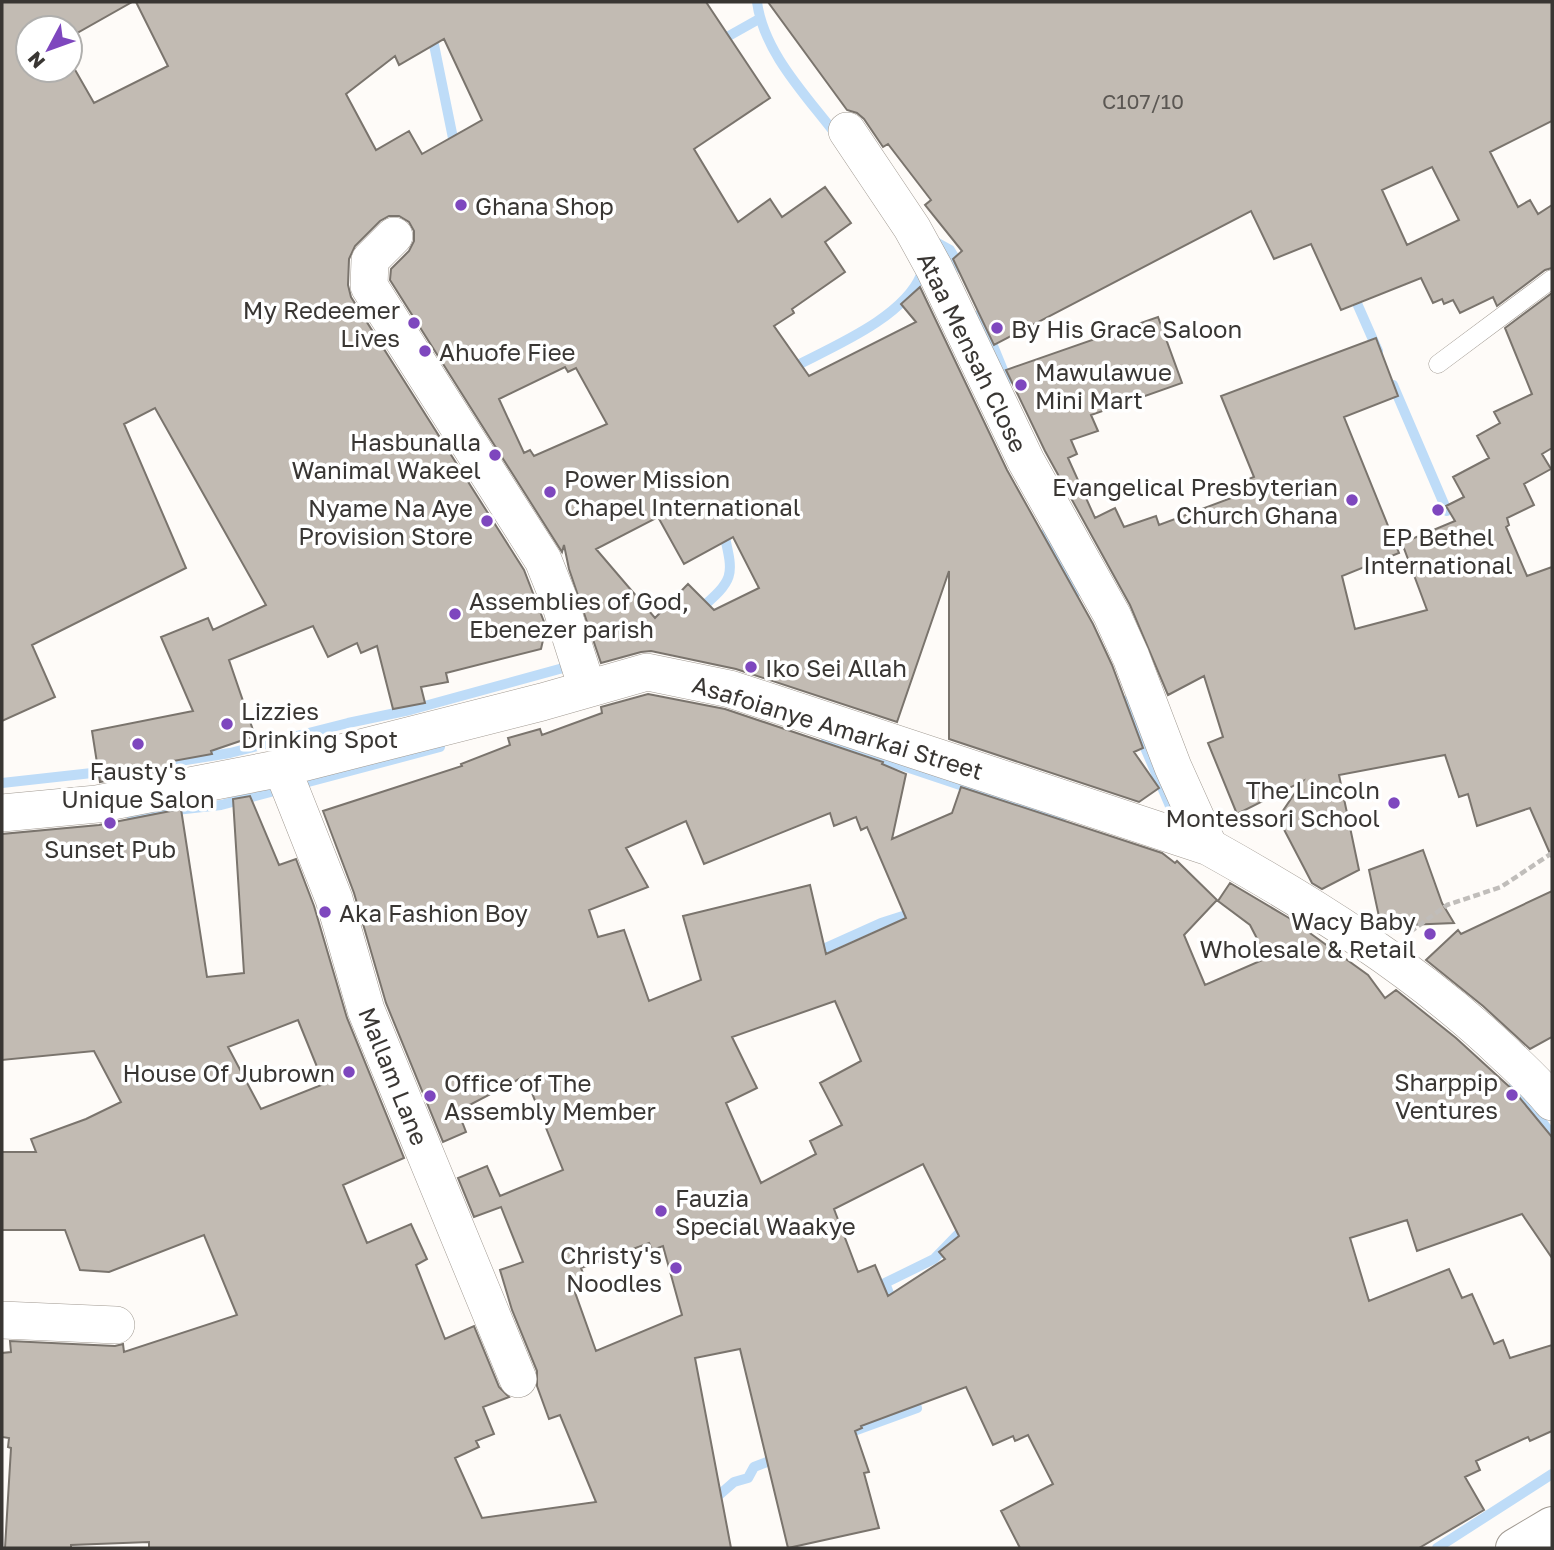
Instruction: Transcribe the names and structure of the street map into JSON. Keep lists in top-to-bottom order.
{
  "streets": {
    "street": ["Ataa Mensah Close", "Asafoianye Amarkai Street", "Mallam Lane"]
  },
  "crossings": [
    ["Ataa Mensah Close", "Asafoianye Amarkai Street"],
    ["Asafoianye Amarkai Street", "Mallam Lane"]
  ],
  "places": [
    "Ghana Shop",
    "My Redeemer Lives",
    "By His Grace Saloon",
    "Ahuofe Fiee",
    "Mawulawue Mini Mart",
    "Hasbunalla Wanimal Wakeel",
    "Power Mission Chapel International",
    "Evangelical Presbyterian Church Ghana",
    "EP Bethel International",
    "Nyame Na Aye Provision Store",
    "Assemblies of God, Ebenezer parish",
    "Iko Sei Allah",
    "Lizzies Drinking Spot",
    "Fausty's Unique Salon",
    "The Lincoln Montessori School",
    "Sunset Pub",
    "Aka Fashion Boy",
    "Wacy Baby Wholesale & Retail",
    "House Of Jubrown",
    "Sharppip Ventures",
    "Office of The Assembly Member",
    "Fauzia Special Waakye",
    "Christy's Noodles"
  ],
  "house_numbers": ["C107/10"],
  "north": "bottom left"
}
